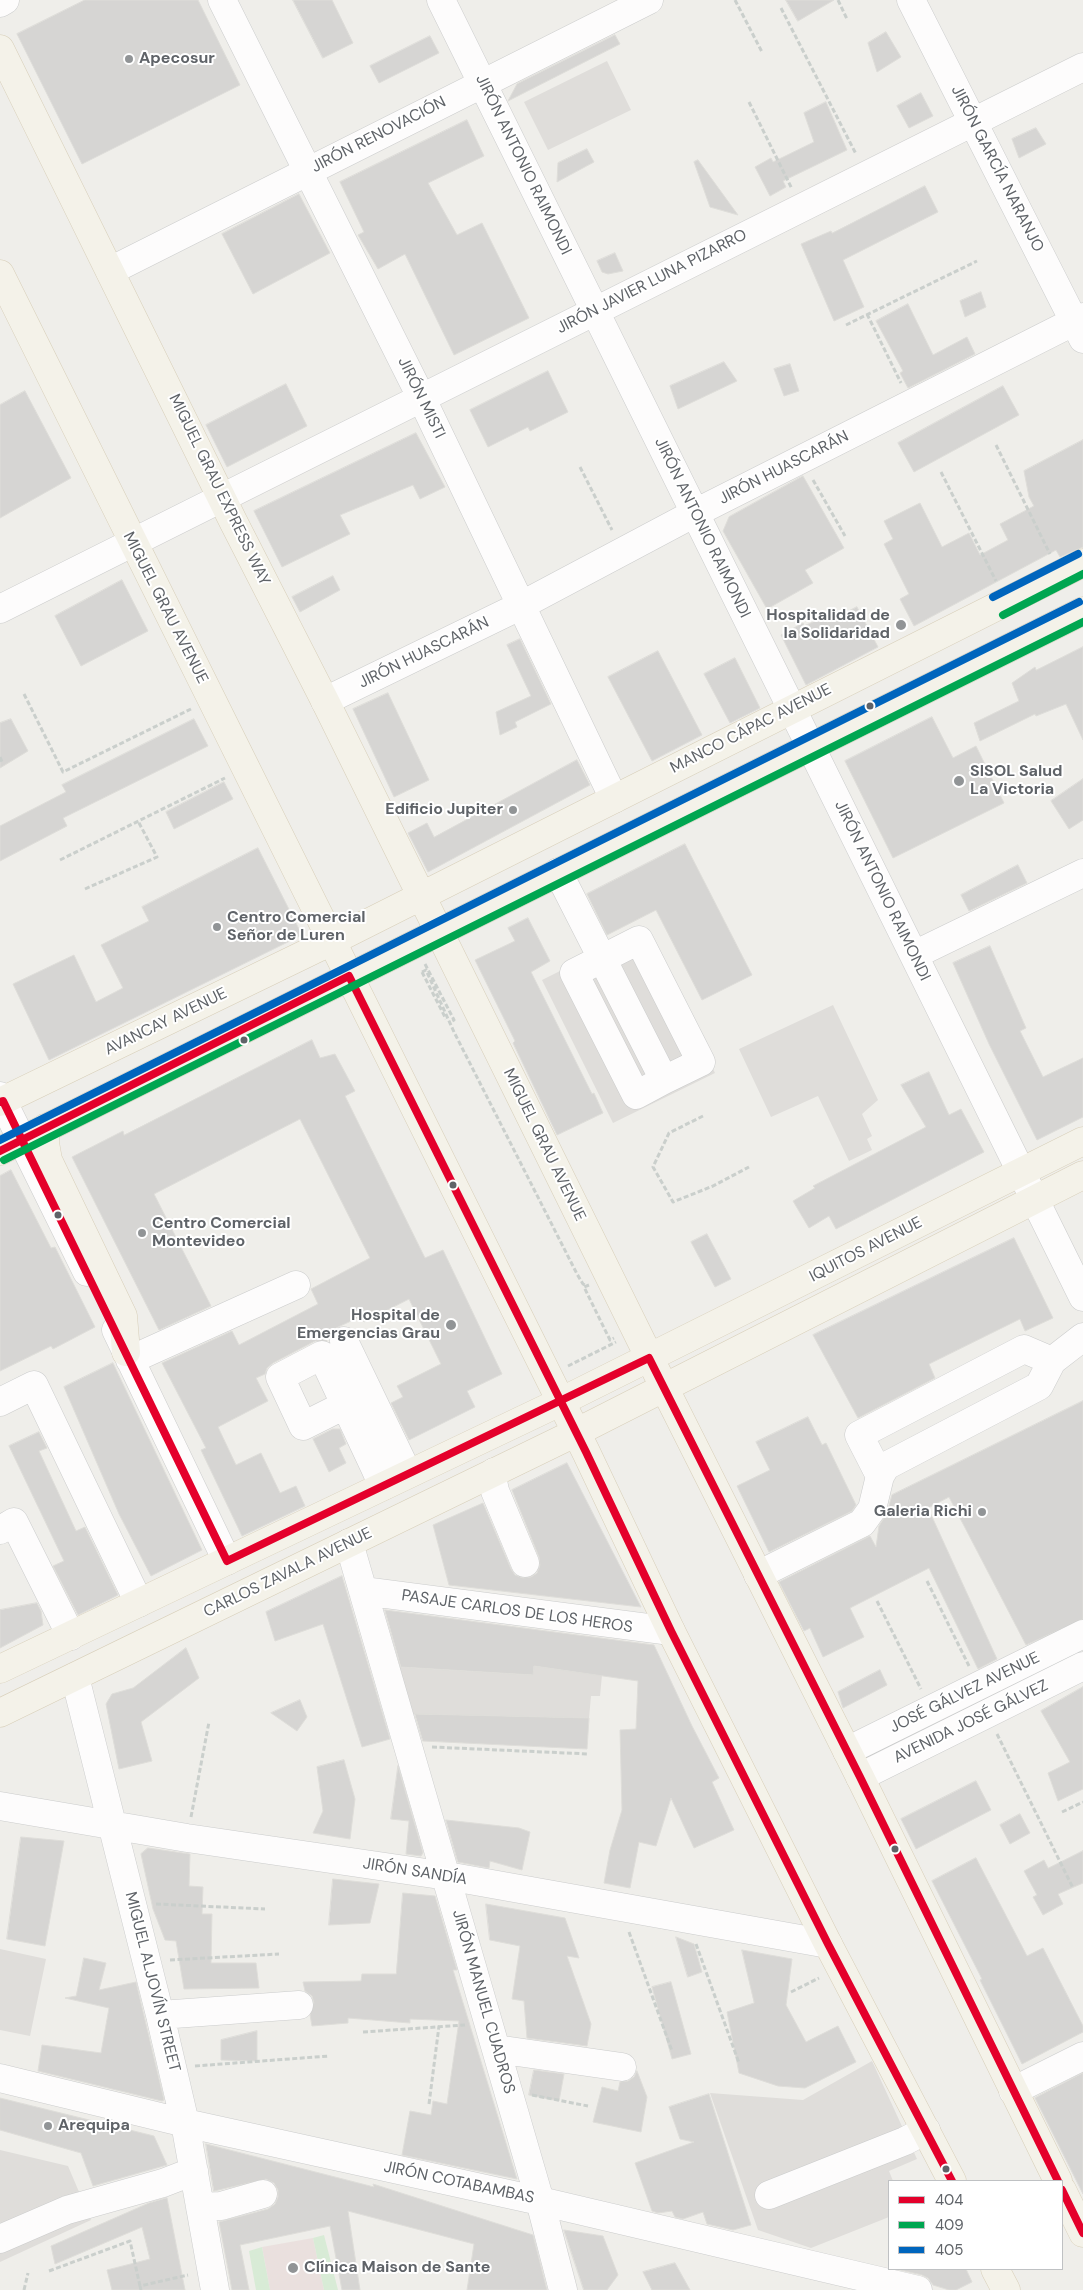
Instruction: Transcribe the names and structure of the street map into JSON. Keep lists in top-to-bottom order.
{
  "streets": {
    "main road": [
      "MIGUEL GRAU EXPRESS WAY",
      "MIGUEL GRAU AVENUE",
      "MANCO CÁPAC AVENUE",
      "AVANCAY AVENUE",
      "IQUITOS AVENUE",
      "CARLOS ZAVALA AVENUE"
    ],
    "street": [
      "JIRÓN RENOVACIÓN",
      "JIRÓN ANTONIO RAIMONDI",
      "JIRÓN GARCÍA NARANJO",
      "JIRÓN JAVIER LUNA PIZARRO",
      "JIRÓN MISTI",
      "JIRÓN HUASCARÁN",
      "PASAJE CARLOS DE LOS HEROS",
      "JOSÉ GÁLVEZ AVENUE",
      "AVENIDA JOSÉ GÁLVEZ",
      "JIRÓN SANDÍA",
      "MIGUEL ALJOVÍN STREET",
      "JIRÓN MANUEL CUADROS",
      "JIRÓN COTABAMBAS"
    ]
  },
  "crossings": [
    ["JIRÓN RENOVACIÓN", "JIRÓN ANTONIO RAIMONDI"],
    ["JIRÓN RENOVACIÓN", "JIRÓN MISTI"],
    ["JIRÓN RENOVACIÓN", "MIGUEL GRAU EXPRESS WAY"],
    ["JIRÓN ANTONIO RAIMONDI", "JIRÓN JAVIER LUNA PIZARRO"],
    ["JIRÓN ANTONIO RAIMONDI", "JIRÓN HUASCARÁN"],
    ["JIRÓN ANTONIO RAIMONDI", "MANCO CÁPAC AVENUE"],
    ["JIRÓN ANTONIO RAIMONDI", "IQUITOS AVENUE"],
    ["JIRÓN GARCÍA NARANJO", "JIRÓN JAVIER LUNA PIZARRO"],
    ["JIRÓN GARCÍA NARANJO", "JIRÓN HUASCARÁN"],
    ["JIRÓN JAVIER LUNA PIZARRO", "JIRÓN MISTI"],
    ["JIRÓN JAVIER LUNA PIZARRO", "MIGUEL GRAU EXPRESS WAY"],
    ["JIRÓN JAVIER LUNA PIZARRO", "MIGUEL GRAU AVENUE"],
    ["JIRÓN MISTI", "JIRÓN HUASCARÁN"],
    ["JIRÓN MISTI", "MANCO CÁPAC AVENUE"],
    ["JIRÓN HUASCARÁN", "MIGUEL GRAU EXPRESS WAY"],
    ["MIGUEL GRAU EXPRESS WAY", "MIGUEL GRAU AVENUE"],
    ["MIGUEL GRAU EXPRESS WAY", "MANCO CÁPAC AVENUE"],
    ["MIGUEL GRAU EXPRESS WAY", "AVANCAY AVENUE"],
    ["MIGUEL GRAU AVENUE", "AVANCAY AVENUE"],
    ["MIGUEL GRAU AVENUE", "IQUITOS AVENUE"],
    ["MANCO CÁPAC AVENUE", "AVANCAY AVENUE"],
    ["IQUITOS AVENUE", "CARLOS ZAVALA AVENUE"],
    ["CARLOS ZAVALA AVENUE", "MIGUEL ALJOVÍN STREET"],
    ["CARLOS ZAVALA AVENUE", "JIRÓN MANUEL CUADROS"],
    ["PASAJE CARLOS DE LOS HEROS", "JIRÓN MANUEL CUADROS"],
    ["JIRÓN SANDÍA", "MIGUEL ALJOVÍN STREET"],
    ["JIRÓN SANDÍA", "JIRÓN MANUEL CUADROS"],
    ["MIGUEL ALJOVÍN STREET", "JIRÓN COTABAMBAS"],
    ["JIRÓN MANUEL CUADROS", "JIRÓN COTABAMBAS"]
  ],
  "places": [
    "Apecosur",
    "Hospitalidad de la Solidaridad",
    "SISOL Salud La Victoria",
    "Edificio Jupiter",
    "Centro Comercial Señor de Luren",
    "Centro Comercial Montevideo",
    "Hospital de Emergencias Grau",
    "Galeria Richi",
    "Arequipa",
    "Clínica Maison de Sante"
  ],
  "lines": ["transit line 405", "transit line 409", "transit line 404"],
  "legend": ["404", "409", "405"]
}
